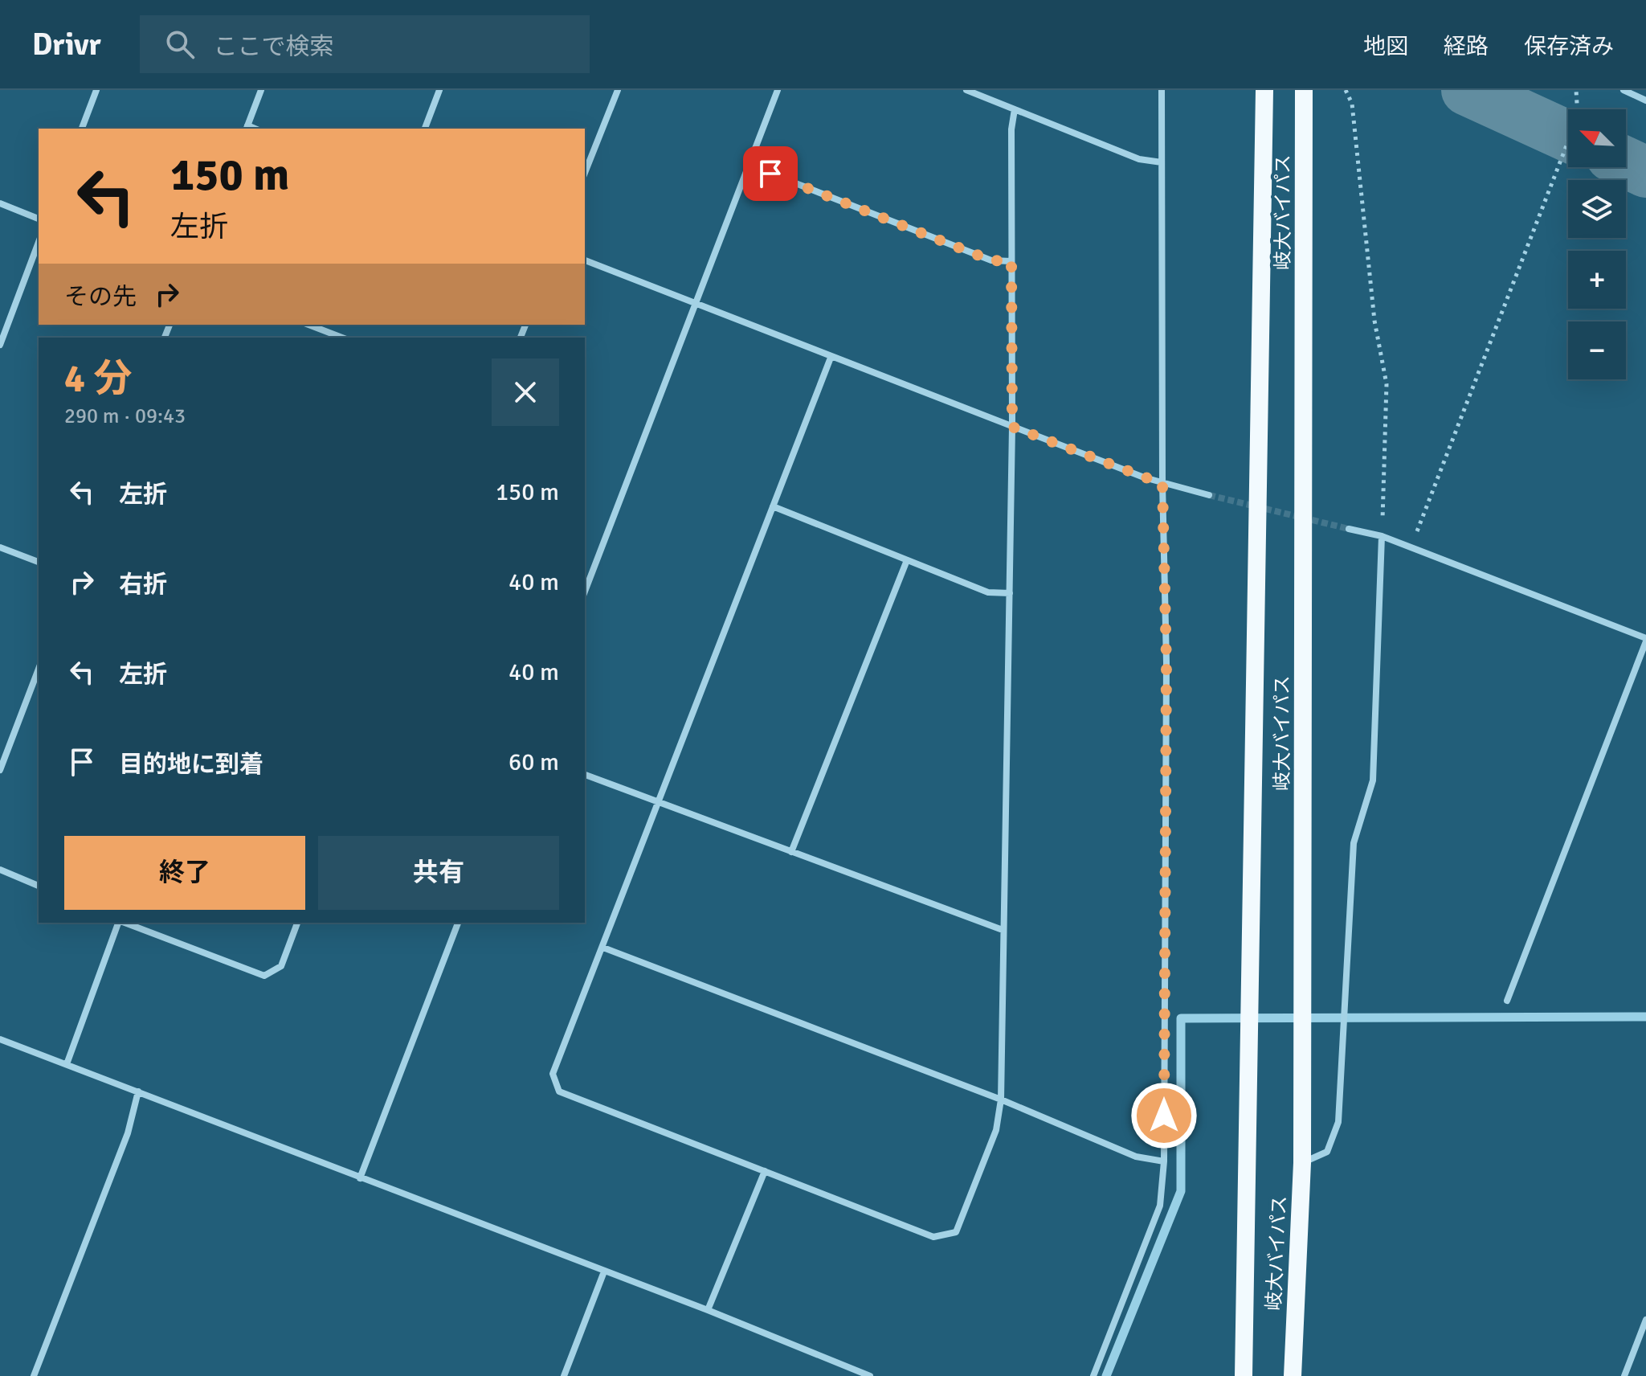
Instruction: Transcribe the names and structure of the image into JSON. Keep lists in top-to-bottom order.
{
  "streets": {
    "highway": ["岐大バイパス"]
  },
  "north": "top left",
  "page": {
    "header": "Drivr",
    "search": "ここで検索",
    "nav": ["地図", "経路", "保存済み"],
    "map_buttons": ["+", "−"],
    "turn": ["150 m", "左折"],
    "then": "その先",
    "heading": ["4 分", "290 m · 09:43"],
    "list": [
      {
        "name": "左折",
        "value": "150 m"
      },
      {
        "name": "右折",
        "value": "40 m"
      },
      {
        "name": "左折",
        "value": "40 m"
      },
      {
        "name": "目的地に到着",
        "value": "60 m"
      }
    ],
    "buttons": ["終了", "共有"]
  }
}
